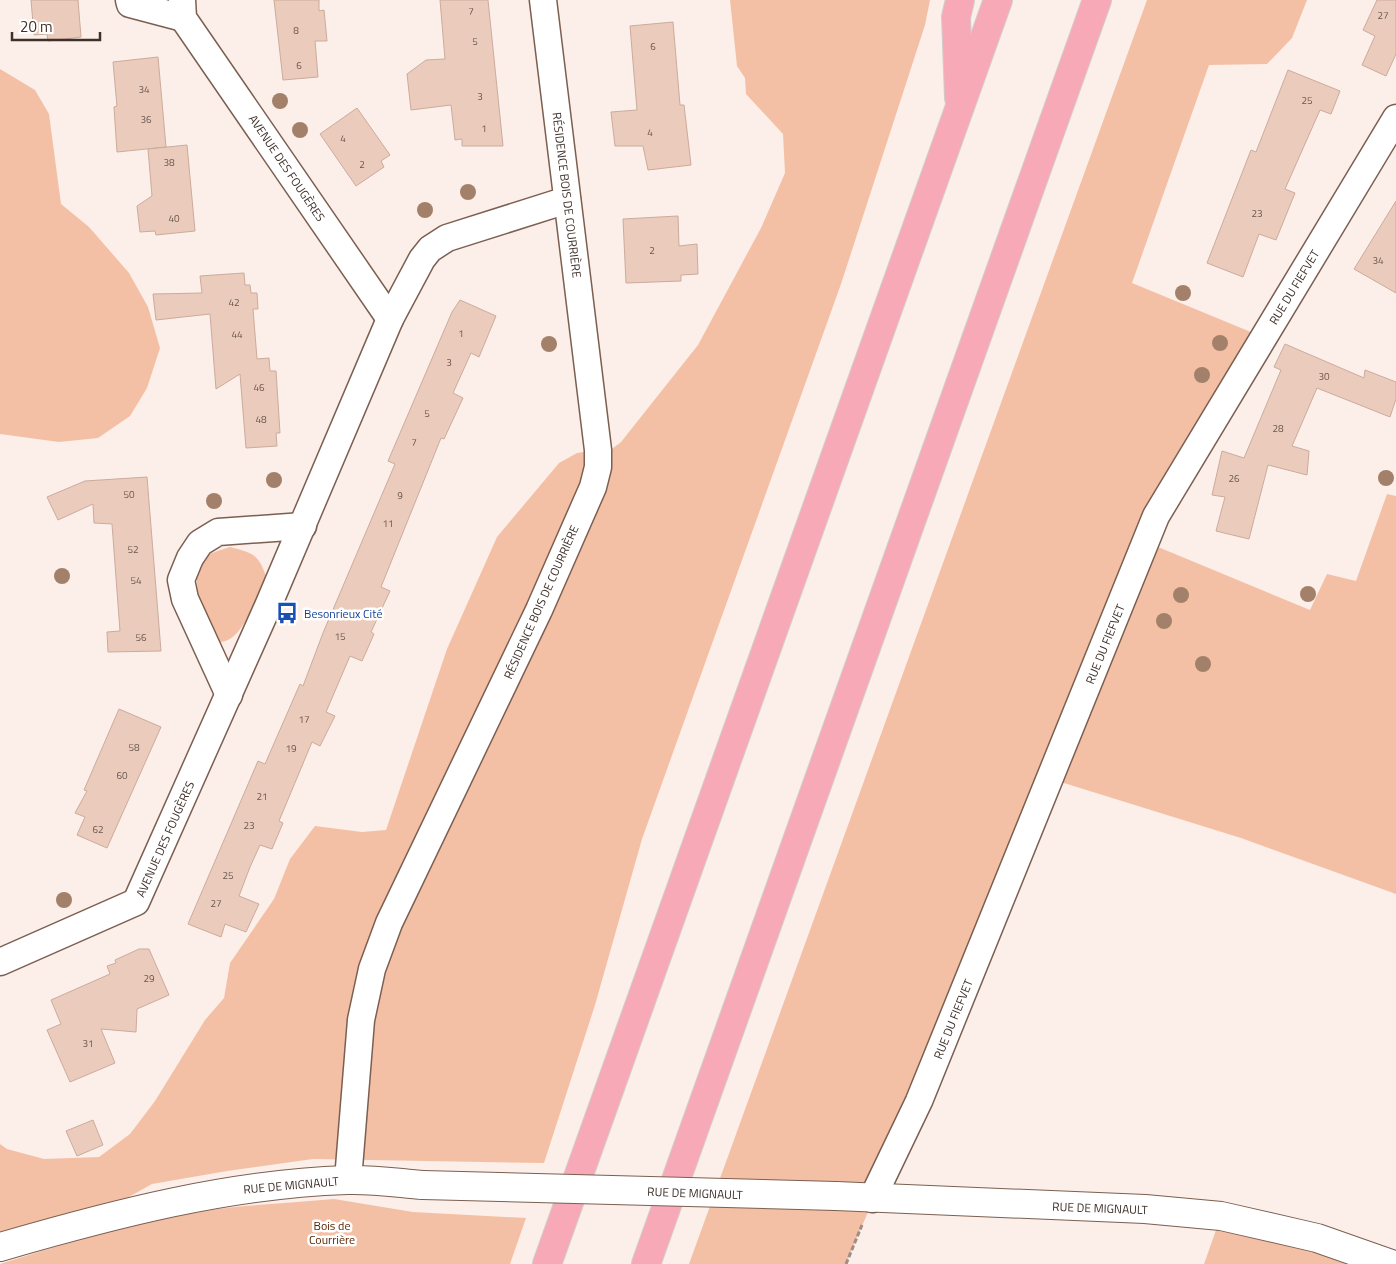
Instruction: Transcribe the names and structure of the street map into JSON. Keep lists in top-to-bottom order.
{
  "streets": {
    "street": [
      "AVENUE DES FOUGÈRES",
      "RÉSIDENCE BOIS DE COURRIÈRE",
      "RUE DU FIEFVET",
      "RUE DE MIGNAULT"
    ]
  },
  "crossings": [
    ["AVENUE DES FOUGÈRES", "RÉSIDENCE BOIS DE COURRIÈRE"],
    ["RÉSIDENCE BOIS DE COURRIÈRE", "RUE DE MIGNAULT"],
    ["RUE DU FIEFVET", "RUE DE MIGNAULT"]
  ],
  "parks": ["Bois de Courrière"],
  "places": {
    "bus stop": ["Besonrieux Cité"]
  },
  "house_numbers": [
    "7",
    "27",
    "8",
    "5",
    "6",
    "6",
    "34",
    "3",
    "25",
    "36",
    "1",
    "4",
    "4",
    "38",
    "2",
    "23",
    "40",
    "2",
    "34",
    "42",
    "1",
    "44",
    "3",
    "30",
    "46",
    "5",
    "48",
    "28",
    "7",
    "26",
    "50",
    "9",
    "11",
    "52",
    "54",
    "15",
    "56",
    "17",
    "58",
    "19",
    "60",
    "21",
    "23",
    "62",
    "25",
    "27",
    "29",
    "31"
  ],
  "scale_bar": "20 m"
}
